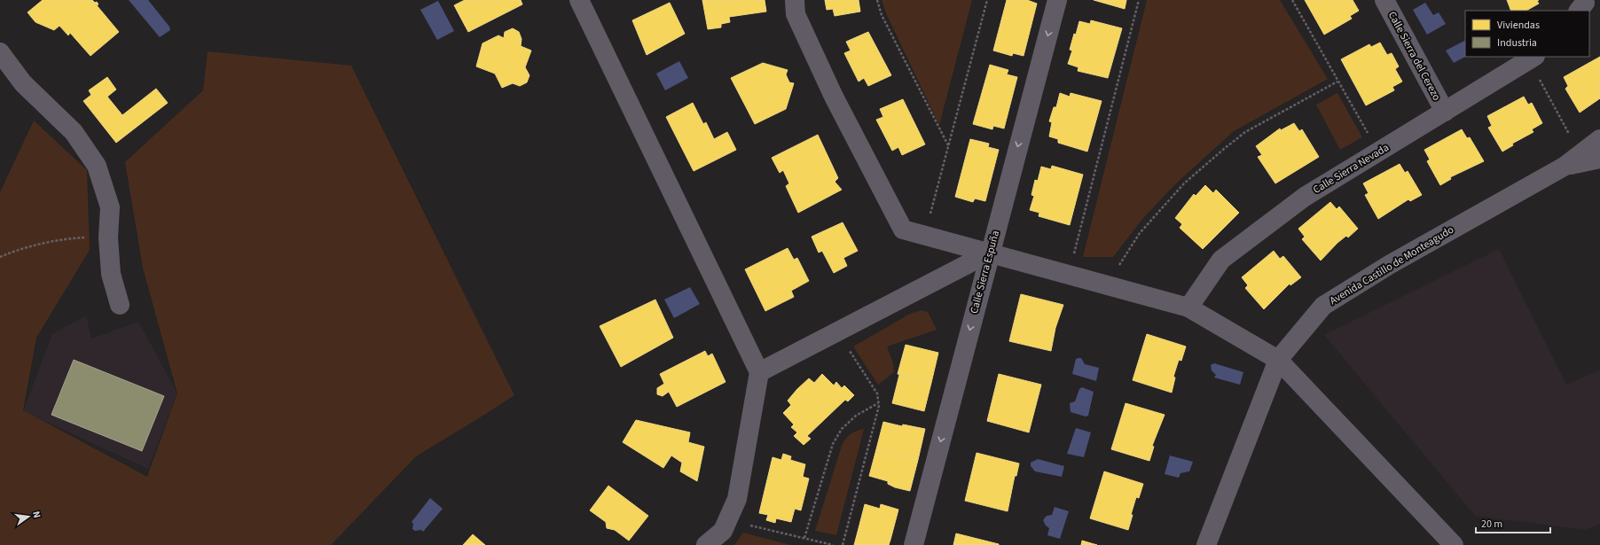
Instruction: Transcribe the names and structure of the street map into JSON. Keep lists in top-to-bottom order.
{
  "streets": {
    "street": [
      "Calle Sierra del Cerezo",
      "Calle Sierra Nevada",
      "Avenida Castillo de Monteagudo",
      "Calle Sierra Espuña"
    ]
  },
  "crossings": [
    ["Calle Sierra del Cerezo", "Calle Sierra Nevada"]
  ],
  "one_way": ["Calle Sierra Espuña"],
  "legend": ["Viviendas", "Industria"],
  "scale_bar": "20 m",
  "north": "right"
}
